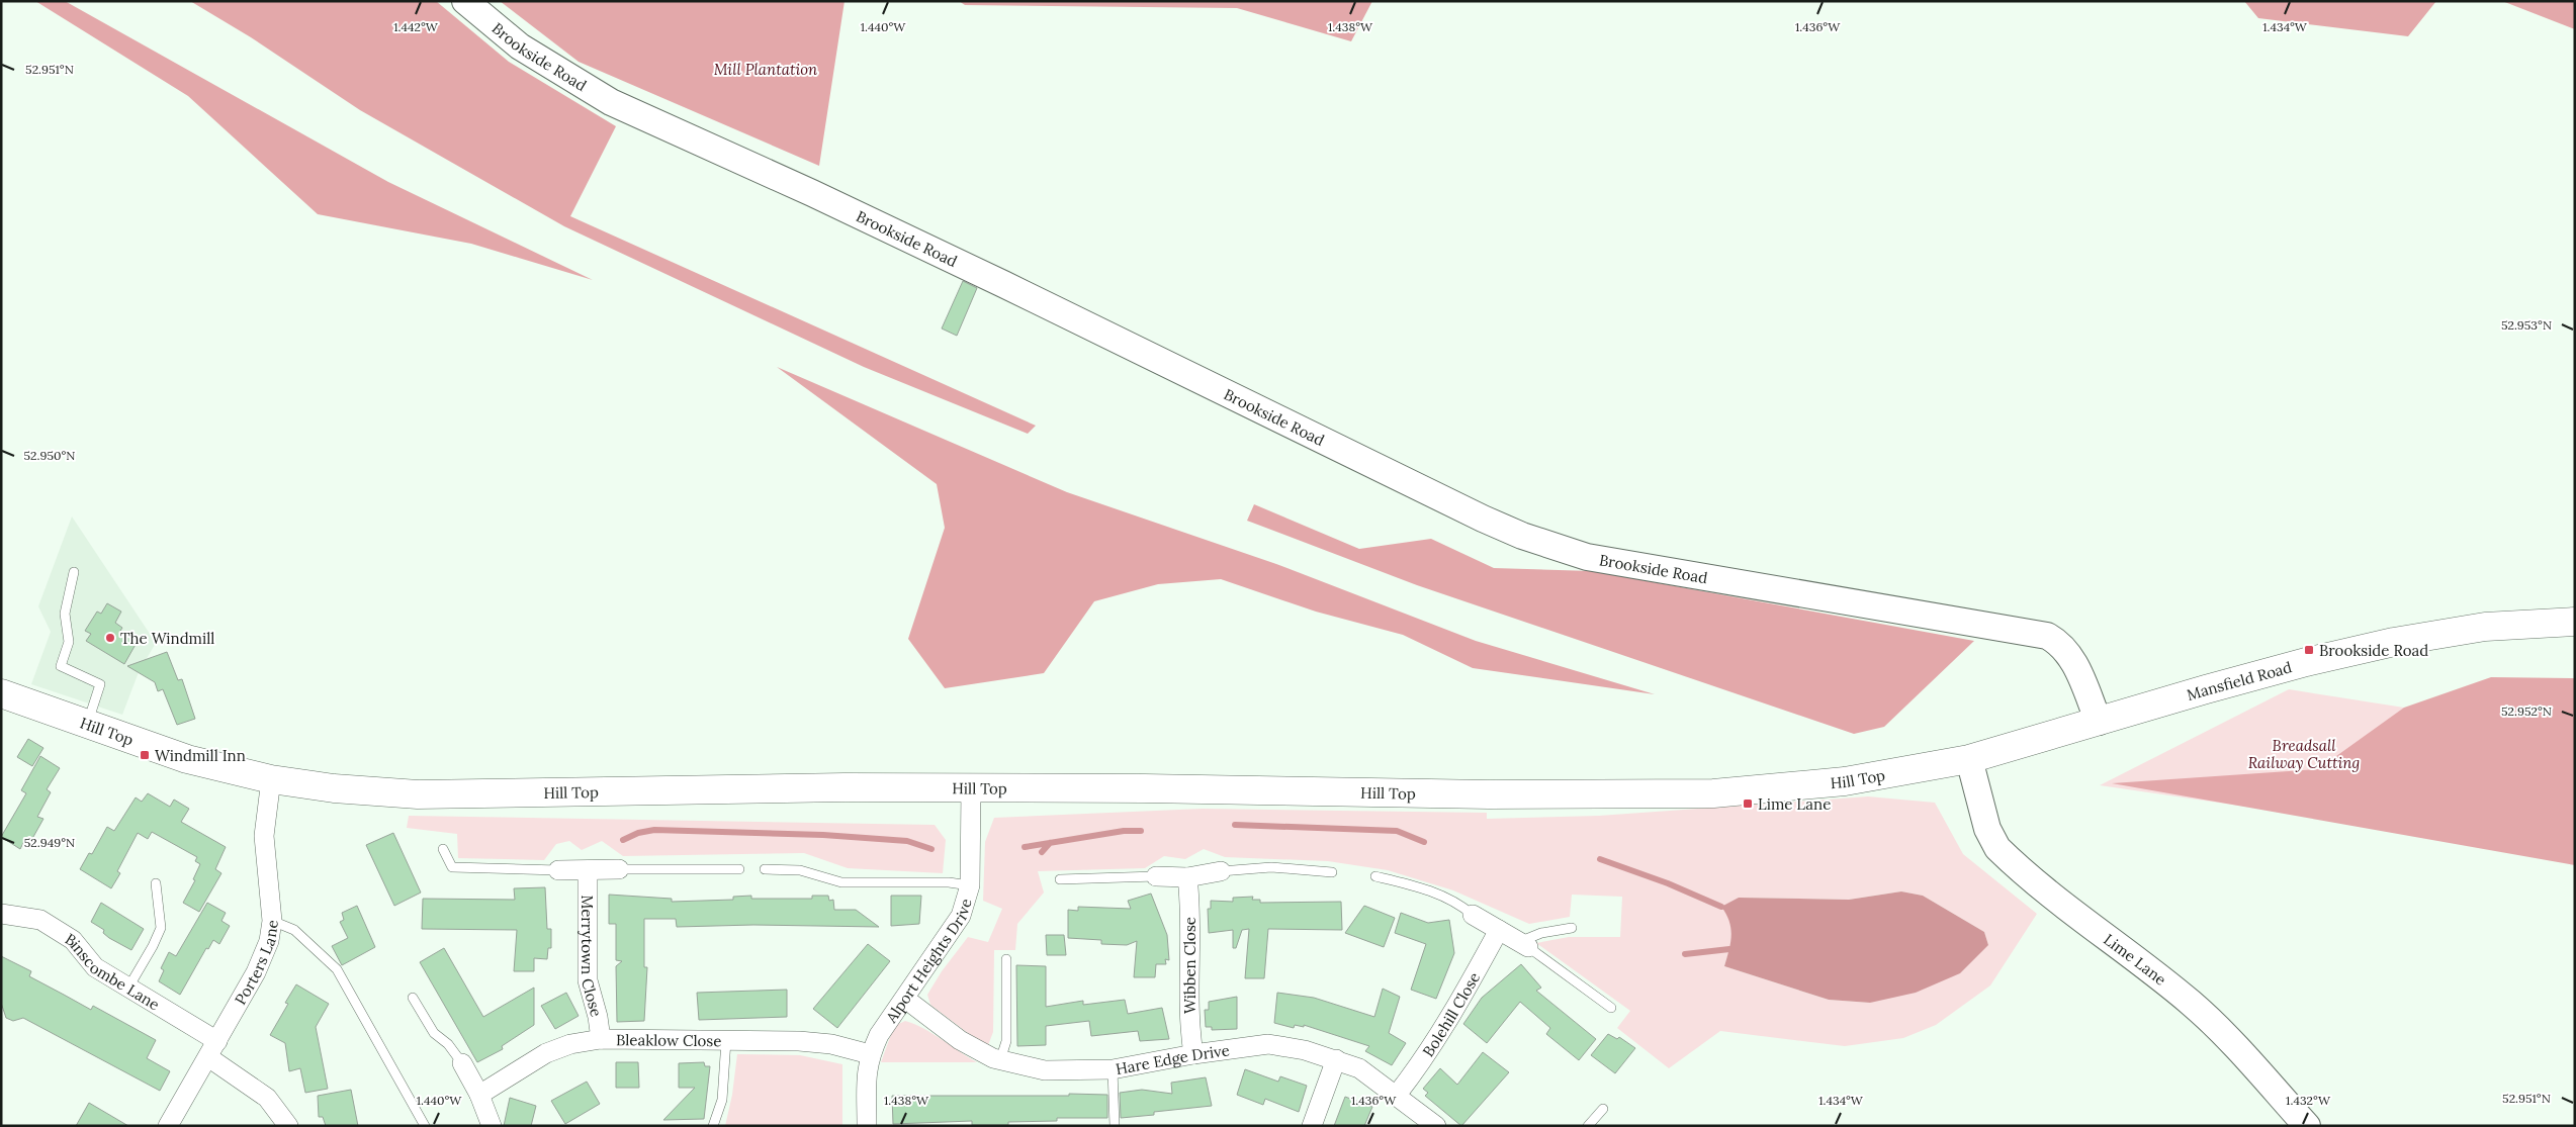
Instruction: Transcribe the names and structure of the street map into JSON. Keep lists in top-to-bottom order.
{
  "streets": {
    "main road": ["Mansfield Road", "Hill Top"],
    "street": [
      "Brookside Road",
      "Merrytown Close",
      "Alport Heights Drive",
      "Lime Lane",
      "Porters Lane",
      "Wibben Close",
      "Binscombe Lane",
      "Bolehill Close",
      "Bleaklow Close",
      "Hare Edge Drive"
    ]
  },
  "crossings": [
    ["Brookside Road", "Mansfield Road"],
    ["Mansfield Road", "Hill Top"],
    ["Mansfield Road", "Lime Lane"],
    ["Hill Top", "Alport Heights Drive"],
    ["Hill Top", "Lime Lane"],
    ["Hill Top", "Porters Lane"],
    ["Merrytown Close", "Bleaklow Close"],
    ["Alport Heights Drive", "Bleaklow Close"],
    ["Alport Heights Drive", "Hare Edge Drive"],
    ["Porters Lane", "Binscombe Lane"],
    ["Wibben Close", "Hare Edge Drive"],
    ["Bolehill Close", "Hare Edge Drive"]
  ],
  "parks": ["Mill Plantation", "Breadsall Railway Cutting"],
  "places": {
    "other": ["The Windmill"],
    "transit": ["Brookside Road", "Windmill Inn", "Lime Lane"]
  },
  "coordinates": [
    "1.442°W",
    "1.440°W",
    "1.438°W",
    "1.436°W",
    "1.434°W",
    "52.951°N",
    "52.953°N",
    "52.950°N",
    "52.952°N",
    "52.949°N",
    "1.432°W"
  ]
}
